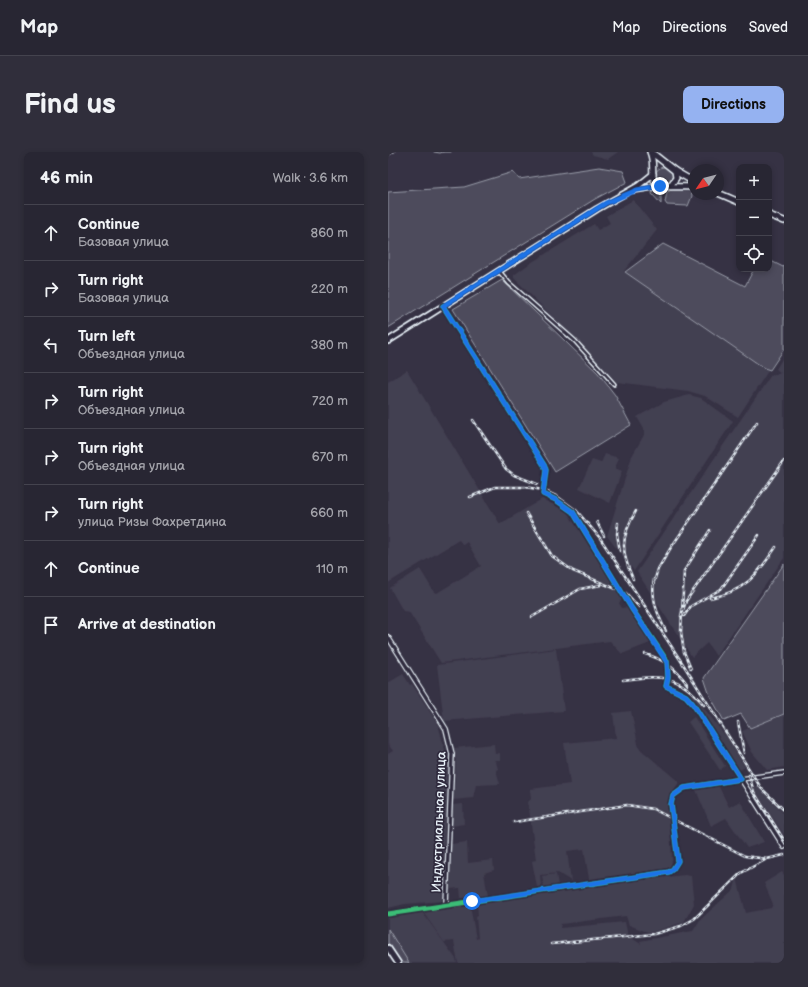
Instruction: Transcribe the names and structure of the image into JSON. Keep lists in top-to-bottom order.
{
  "streets": {
    "street": ["Индустриальная улица"]
  },
  "north": "bottom left",
  "page": {
    "header": "Map",
    "nav": ["Map", "Directions", "Saved"],
    "buttons": "Directions",
    "title": "Find us",
    "heading": ["46 min", "Walk · 3.6 km"],
    "map_buttons": ["+", "−"],
    "list": [
      ["Continue", "Базовая улица", "860 m"],
      ["Turn right", "Базовая улица", "220 m"],
      ["Turn left", "Объездная улица", "380 m"],
      ["Turn right", "Объездная улица", "720 m"],
      ["Turn right", "Объездная улица", "670 m"],
      ["Turn right", "улица Ризы Фахретдина", "660 m"],
      ["Continue", "110 m"],
      "Arrive at destination"
    ]
  }
}
